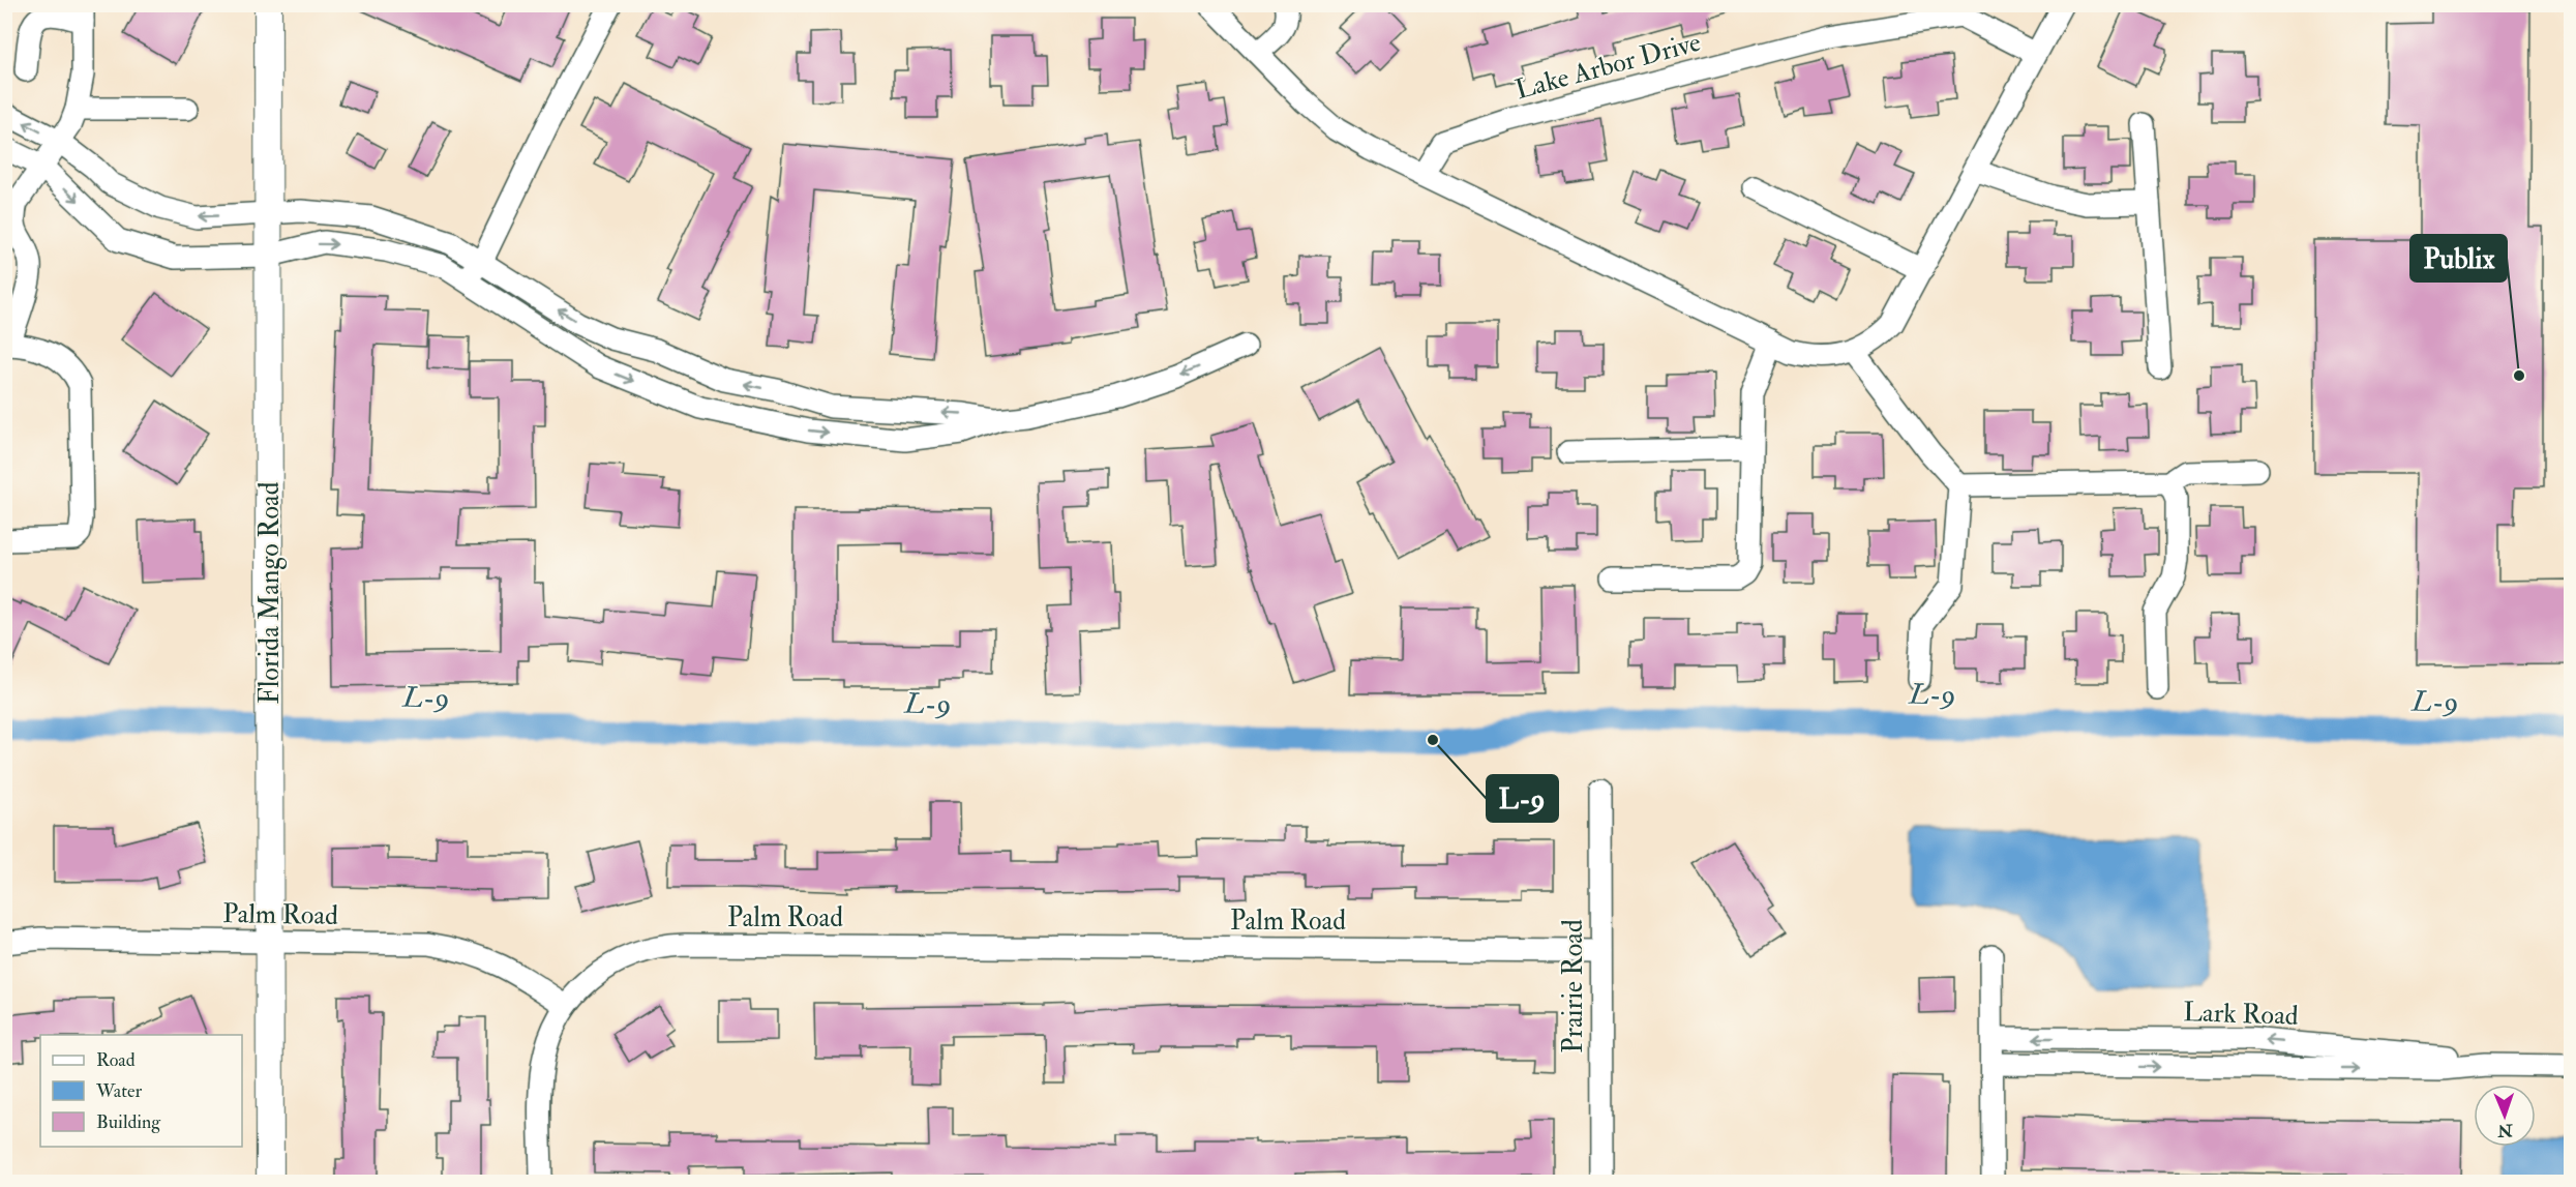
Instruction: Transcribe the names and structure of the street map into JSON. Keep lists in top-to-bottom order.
{
  "streets": {
    "street": [
      "Lake Arbor Drive",
      "Florida Mango Road",
      "Palm Road",
      "Prairie Road",
      "Lark Road"
    ]
  },
  "crossings": [
    ["Florida Mango Road", "Palm Road"],
    ["Palm Road", "Prairie Road"]
  ],
  "water": ["L-9"],
  "places": ["Publix", "L-9"],
  "legend": ["Road", "Water", "Building"],
  "north": "bottom"
}
